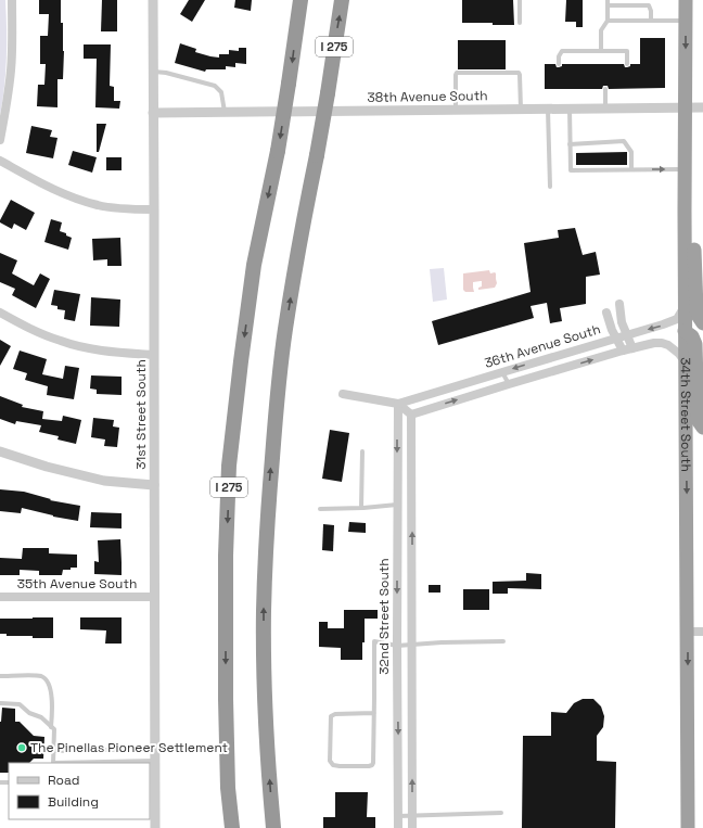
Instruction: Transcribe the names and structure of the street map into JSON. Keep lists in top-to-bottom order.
{
  "streets": {
    "highway": ["I 275", "34th Street South"],
    "street": [
      "38th Avenue South",
      "36th Avenue South",
      "31st Street South",
      "35th Avenue South",
      "32nd Street South"
    ]
  },
  "crossings": [
    ["38th Avenue South", "34th Street South"],
    ["38th Avenue South", "31st Street South"],
    ["36th Avenue South", "34th Street South"],
    ["36th Avenue South", "32nd Street South"],
    ["31st Street South", "35th Avenue South"]
  ],
  "one_way": ["34th Street South"],
  "places": ["The Pinellas Pioneer Settlement"],
  "legend": ["Road", "Building"]
}
